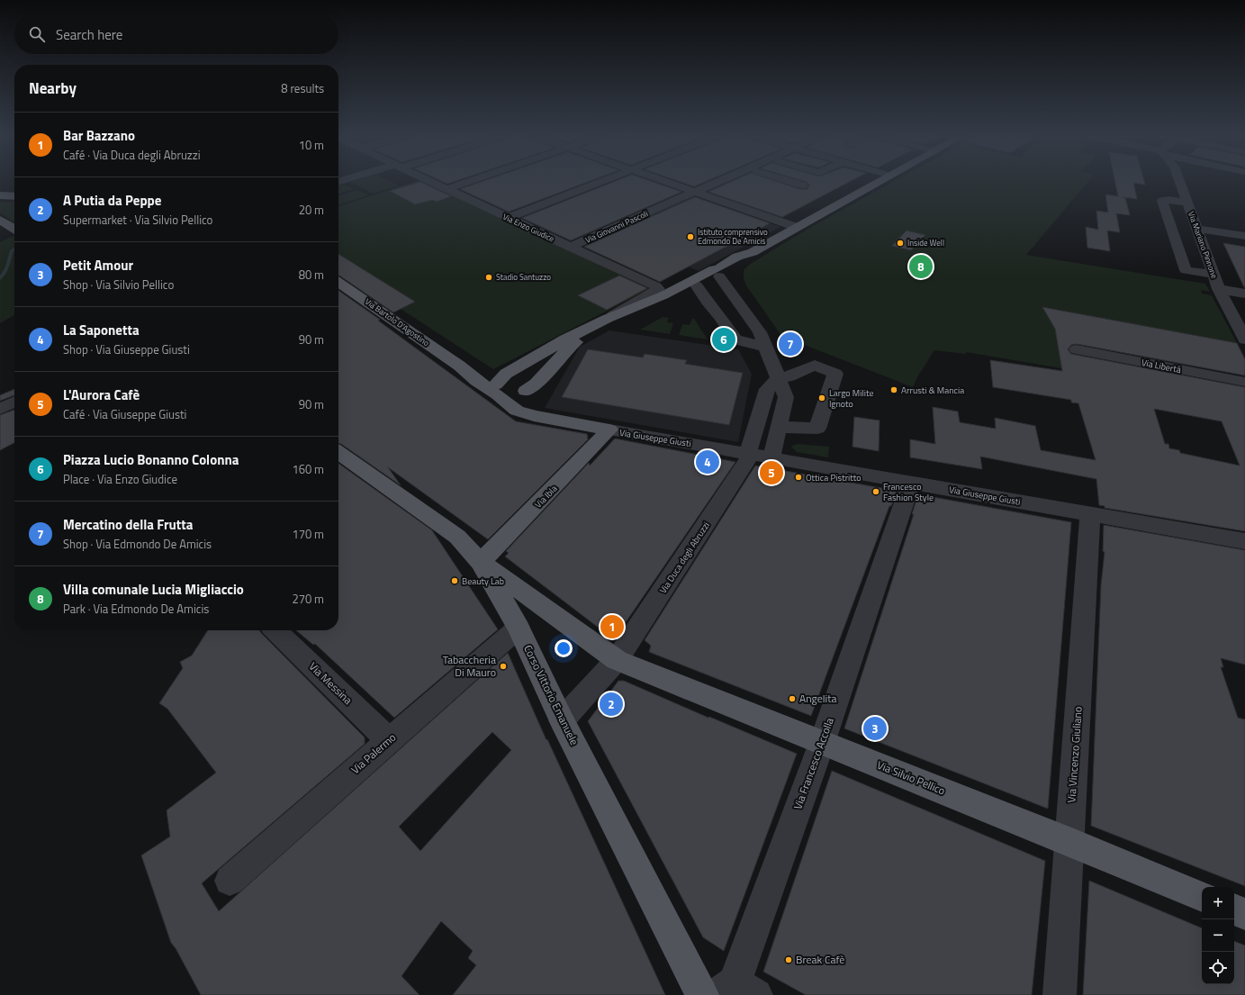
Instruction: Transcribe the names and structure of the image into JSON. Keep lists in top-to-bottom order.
{
  "streets": {
    "main road": [
      "Via Bartolo D'Agostino",
      "Via Giuseppe Giusti",
      "Via Ibla",
      "Corso Vittorio Emanuele",
      "Via Silvio Pellico"
    ],
    "street": [
      "Via Giovanni Pascoli",
      "Via Enzo Giudice",
      "Via Mariano Pinnone",
      "Via Libertà",
      "Via Duca degli Abruzzi",
      "Via Messina",
      "Via Palermo",
      "Via Vincenzo Giuliano",
      "Via Francesco Accolla"
    ]
  },
  "crossings": [
    ["Via Giovanni Pascoli", "Via Enzo Giudice"],
    ["Via Bartolo D'Agostino", "Via Giuseppe Giusti"],
    ["Via Giuseppe Giusti", "Via Ibla"],
    ["Via Giuseppe Giusti", "Via Duca degli Abruzzi"],
    ["Via Giuseppe Giusti", "Via Vincenzo Giuliano"],
    ["Via Giuseppe Giusti", "Via Francesco Accolla"],
    ["Via Ibla", "Corso Vittorio Emanuele"],
    ["Via Ibla", "Via Silvio Pellico"],
    ["Via Duca degli Abruzzi", "Corso Vittorio Emanuele"],
    ["Via Duca degli Abruzzi", "Via Silvio Pellico"],
    ["Via Messina", "Via Palermo"],
    ["Corso Vittorio Emanuele", "Via Palermo"],
    ["Corso Vittorio Emanuele", "Via Silvio Pellico"],
    ["Via Vincenzo Giuliano", "Via Silvio Pellico"],
    ["Via Francesco Accolla", "Via Silvio Pellico"]
  ],
  "places": [
    "Istituto comprensivo Edmondo De Amicis",
    "Inside Well",
    "Stadio Santuzzo",
    "Arrusti & Mancia",
    "Largo Milite Ignoto",
    "Ottica Pistritto",
    "Francesco Fashion Style",
    "Beauty Lab",
    "Tabaccheria Di Mauro",
    "Angelita",
    "Break Cafè"
  ],
  "page": {
    "search": "Search here",
    "heading": ["Nearby", "8 results"],
    "list": [
      {
        "mark": "1",
        "name": "Bar Bazzano",
        "note": "Café · Via Duca degli Abruzzi",
        "value": "10 m"
      },
      {
        "mark": "2",
        "name": "A Putia da Peppe",
        "note": "Supermarket · Via Silvio Pellico",
        "value": "20 m"
      },
      {
        "mark": "3",
        "name": "Petit Amour",
        "note": "Shop · Via Silvio Pellico",
        "value": "80 m"
      },
      {
        "mark": "4",
        "name": "La Saponetta",
        "note": "Shop · Via Giuseppe Giusti",
        "value": "90 m"
      },
      {
        "mark": "5",
        "name": "L'Aurora Cafè",
        "note": "Café · Via Giuseppe Giusti",
        "value": "90 m"
      },
      {
        "mark": "6",
        "name": "Piazza Lucio Bonanno Colonna",
        "note": "Place · Via Enzo Giudice",
        "value": "160 m"
      },
      {
        "mark": "7",
        "name": "Mercatino della Frutta",
        "note": "Shop · Via Edmondo De Amicis",
        "value": "170 m"
      },
      {
        "mark": "8",
        "name": "Villa comunale Lucia Migliaccio",
        "note": "Park · Via Edmondo De Amicis",
        "value": "270 m"
      }
    ],
    "pins": [
      "8",
      "6",
      "7",
      "4",
      "5",
      "1",
      "2",
      "3"
    ],
    "map_buttons": ["+", "−"]
  }
}
